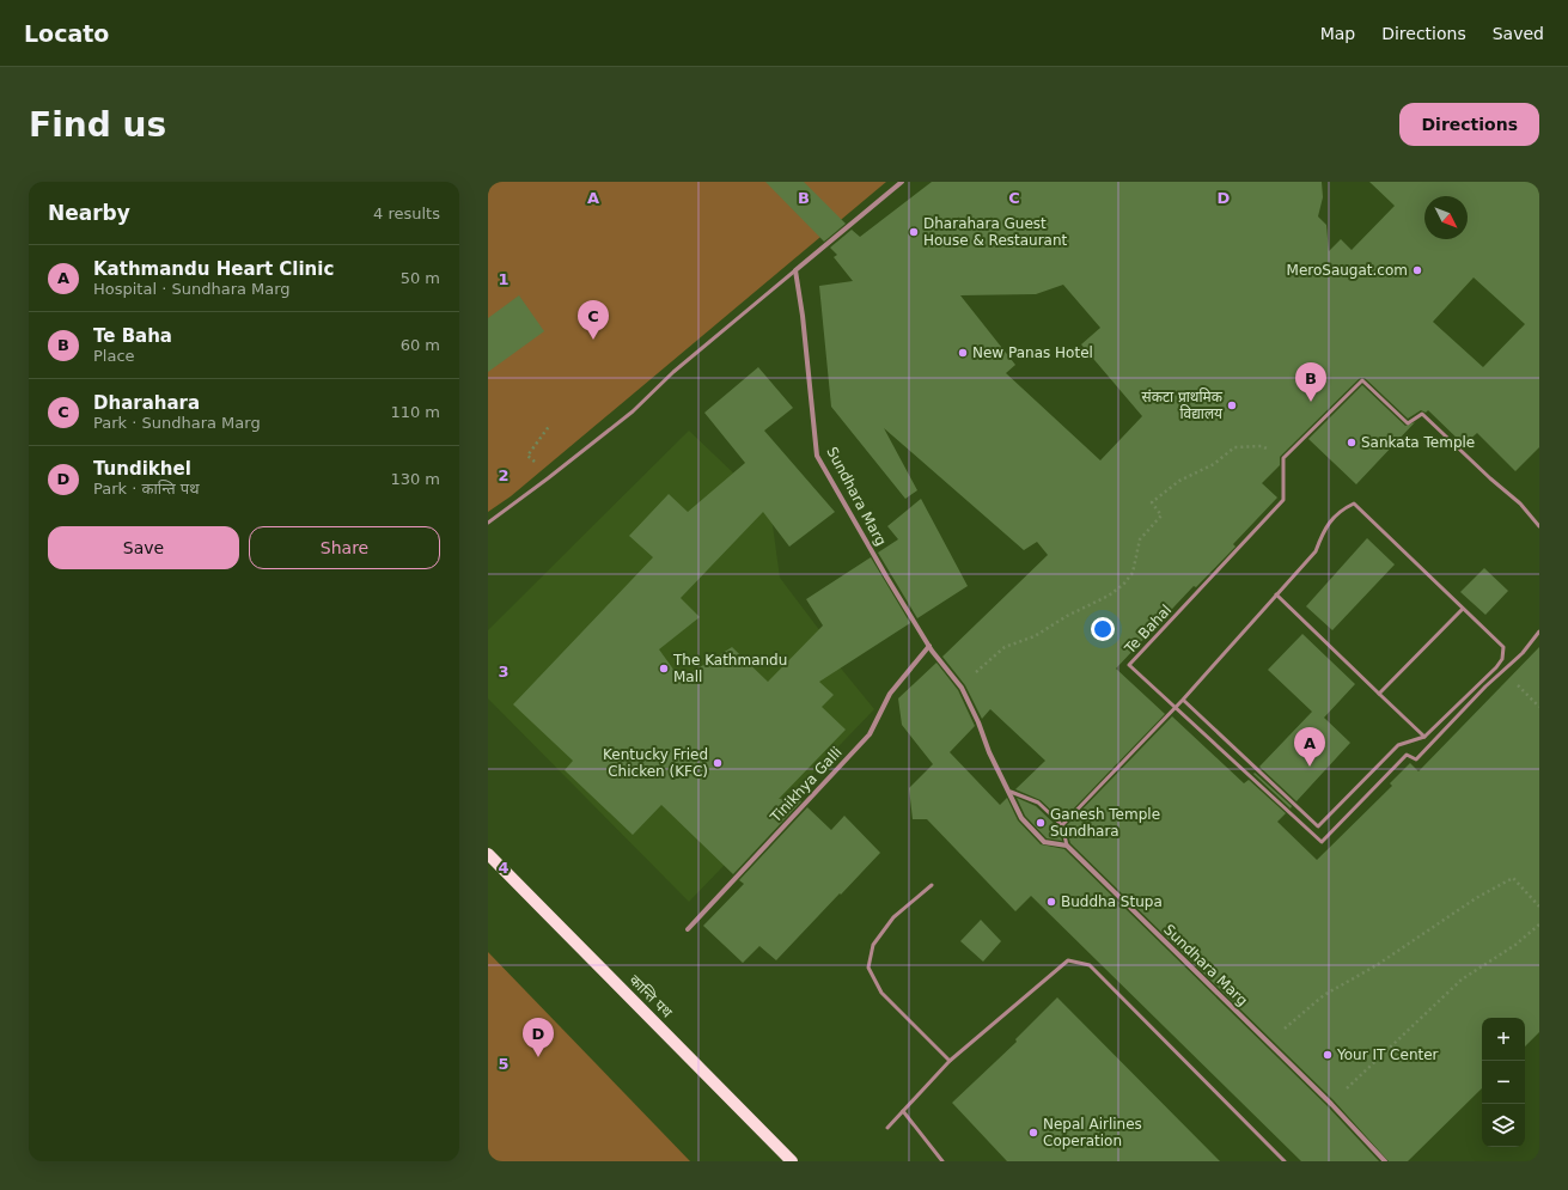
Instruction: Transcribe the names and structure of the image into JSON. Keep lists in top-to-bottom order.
{
  "streets": {
    "main road": ["कान्ति पथ"],
    "street": ["Sundhara Marg", "Tinikhya Galli"],
    "lane": ["Te Bahal"]
  },
  "crossings": [
    ["Sundhara Marg", "Tinikhya Galli"]
  ],
  "places": [
    "Dharahara Guest House & Restaurant",
    "MeroSaugat.com",
    "New Panas Hotel",
    "संकटा प्राथमिक विद्यालय",
    "Sankata Temple",
    "The Kathmandu Mall",
    "Kentucky Fried Chicken (KFC)",
    "Ganesh Temple Sundhara",
    "Buddha Stupa",
    "Your IT Center",
    "Nepal Airlines Coperation"
  ],
  "north": "bottom right",
  "page": {
    "header": "Locato",
    "nav": ["Map", "Directions", "Saved"],
    "buttons": [
      "Directions",
      ["Save", "Share"]
    ],
    "title": "Find us",
    "heading": ["Nearby", "4 results"],
    "list": [
      {
        "mark": "A",
        "name": "Kathmandu Heart Clinic",
        "note": "Hospital · Sundhara Marg",
        "value": "50 m"
      },
      {
        "mark": "B",
        "name": "Te Baha",
        "note": "Place",
        "value": "60 m"
      },
      {
        "mark": "C",
        "name": "Dharahara",
        "note": "Park · Sundhara Marg",
        "value": "110 m"
      },
      {
        "mark": "D",
        "name": "Tundikhel",
        "note": "Park · कान्ति पथ",
        "value": "130 m"
      }
    ],
    "pins": [
      "C",
      "B",
      "A",
      "D"
    ],
    "map_buttons": ["+", "−"]
  },
  "grid": {
    "columns": [
      "A",
      "B",
      "C",
      "D"
    ],
    "rows": [
      "1",
      "2",
      "3",
      "4",
      "5"
    ]
  }
}
